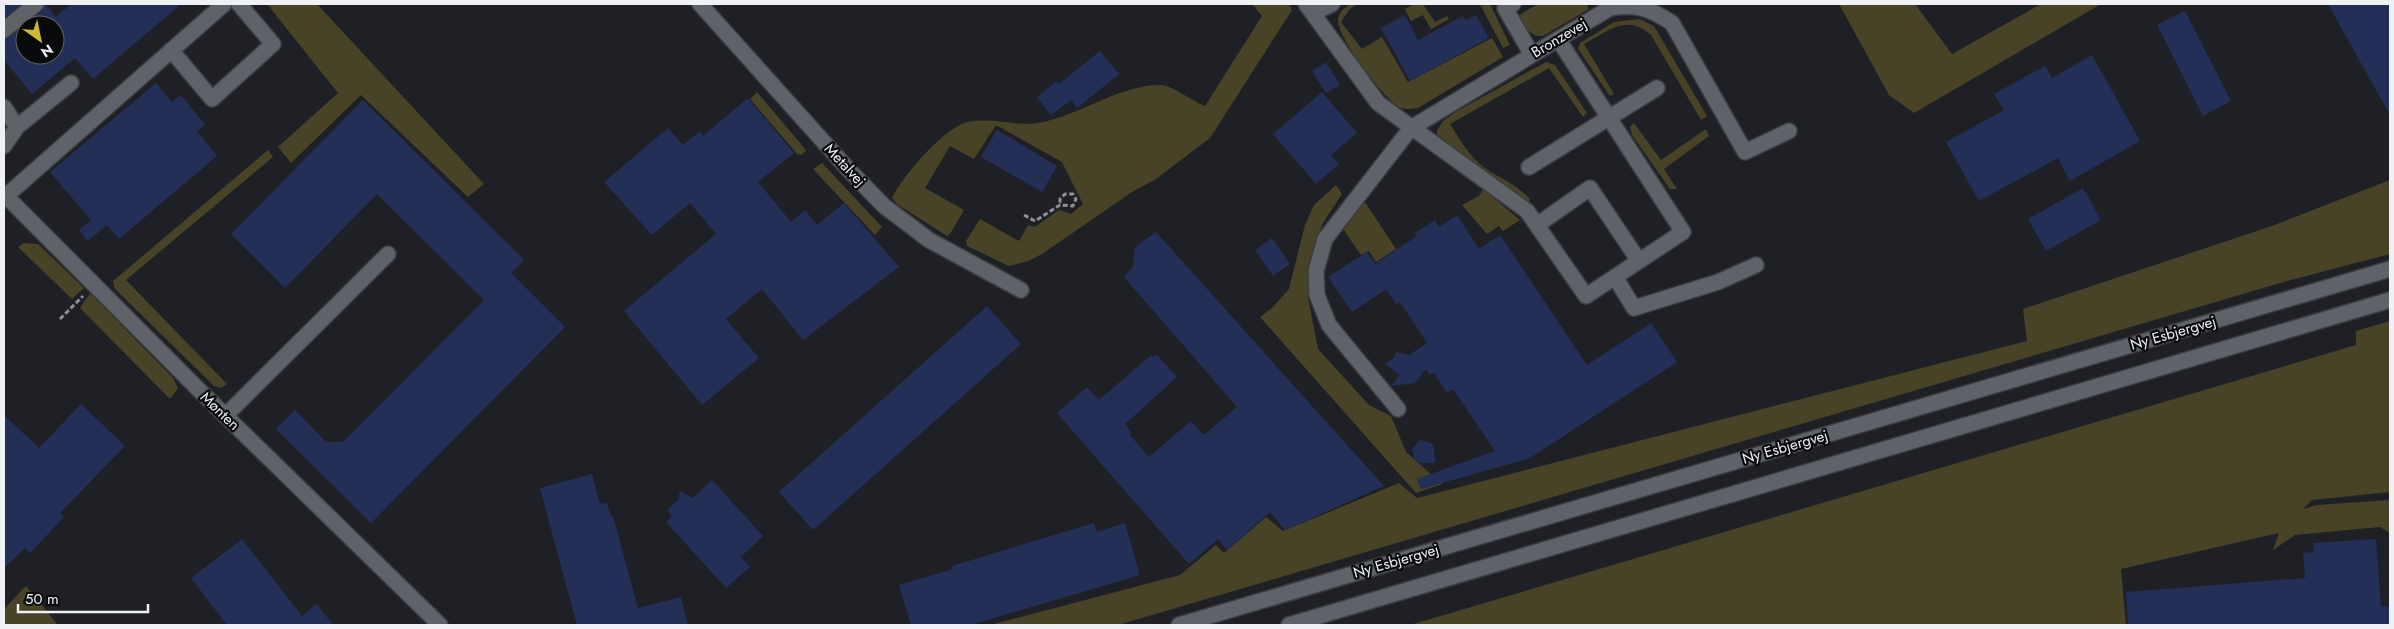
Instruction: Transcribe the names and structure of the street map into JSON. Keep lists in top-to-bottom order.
{
  "streets": {
    "street": [
      "Bronzevej",
      "Metalvej",
      "Ny Esbjergvej",
      "Mønten"
    ]
  },
  "scale_bar": "50 m",
  "north": "bottom right"
}
